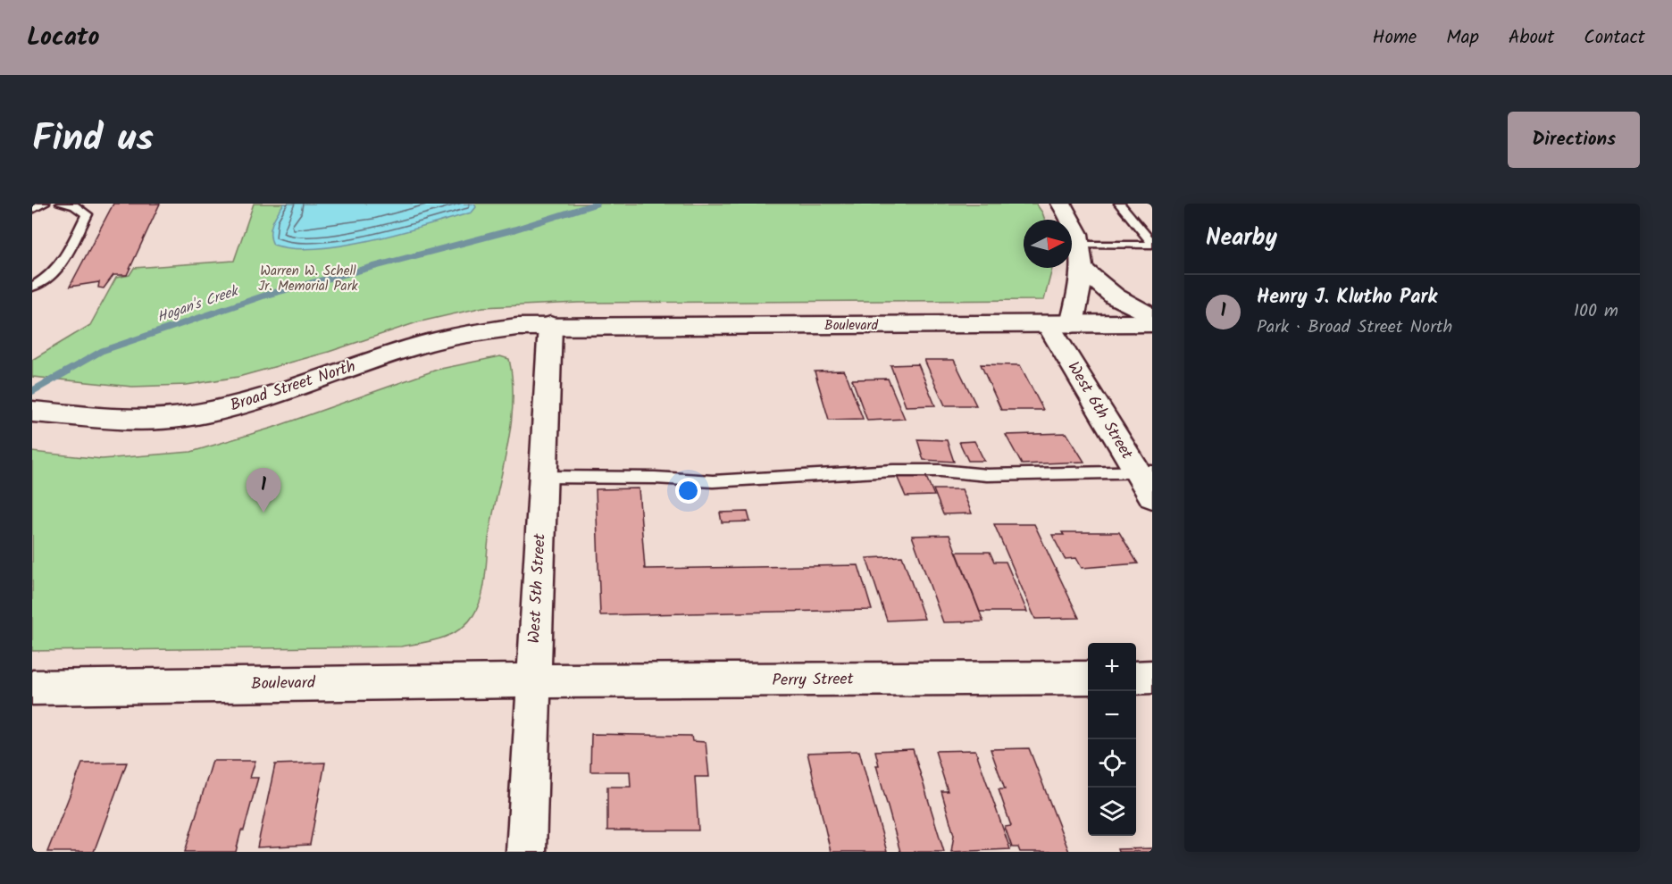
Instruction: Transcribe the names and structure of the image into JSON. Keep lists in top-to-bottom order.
{
  "streets": {
    "street": [
      "Boulevard",
      "Broad Street North",
      "West 6th Street",
      "West 5th Street",
      "Perry Street"
    ]
  },
  "crossings": [
    ["Boulevard", "Broad Street North"],
    ["Boulevard", "West 6th Street"],
    ["Boulevard", "West 5th Street"],
    ["Boulevard", "Perry Street"],
    ["Broad Street North", "West 5th Street"],
    ["West 5th Street", "Perry Street"]
  ],
  "water": ["Hogan's Creek"],
  "parks": ["Warren W. Schell Jr. Memorial Park"],
  "north": "right",
  "page": {
    "header": "Locato",
    "nav": [
      "Home",
      "Map",
      "About",
      "Contact"
    ],
    "title": "Find us",
    "buttons": "Directions",
    "heading": "Nearby",
    "list": [
      {
        "mark": "1",
        "name": "Henry J. Klutho Park",
        "note": "Park · Broad Street North",
        "value": "100 m"
      }
    ],
    "pins": "1",
    "map_buttons": ["+", "−"]
  }
}
